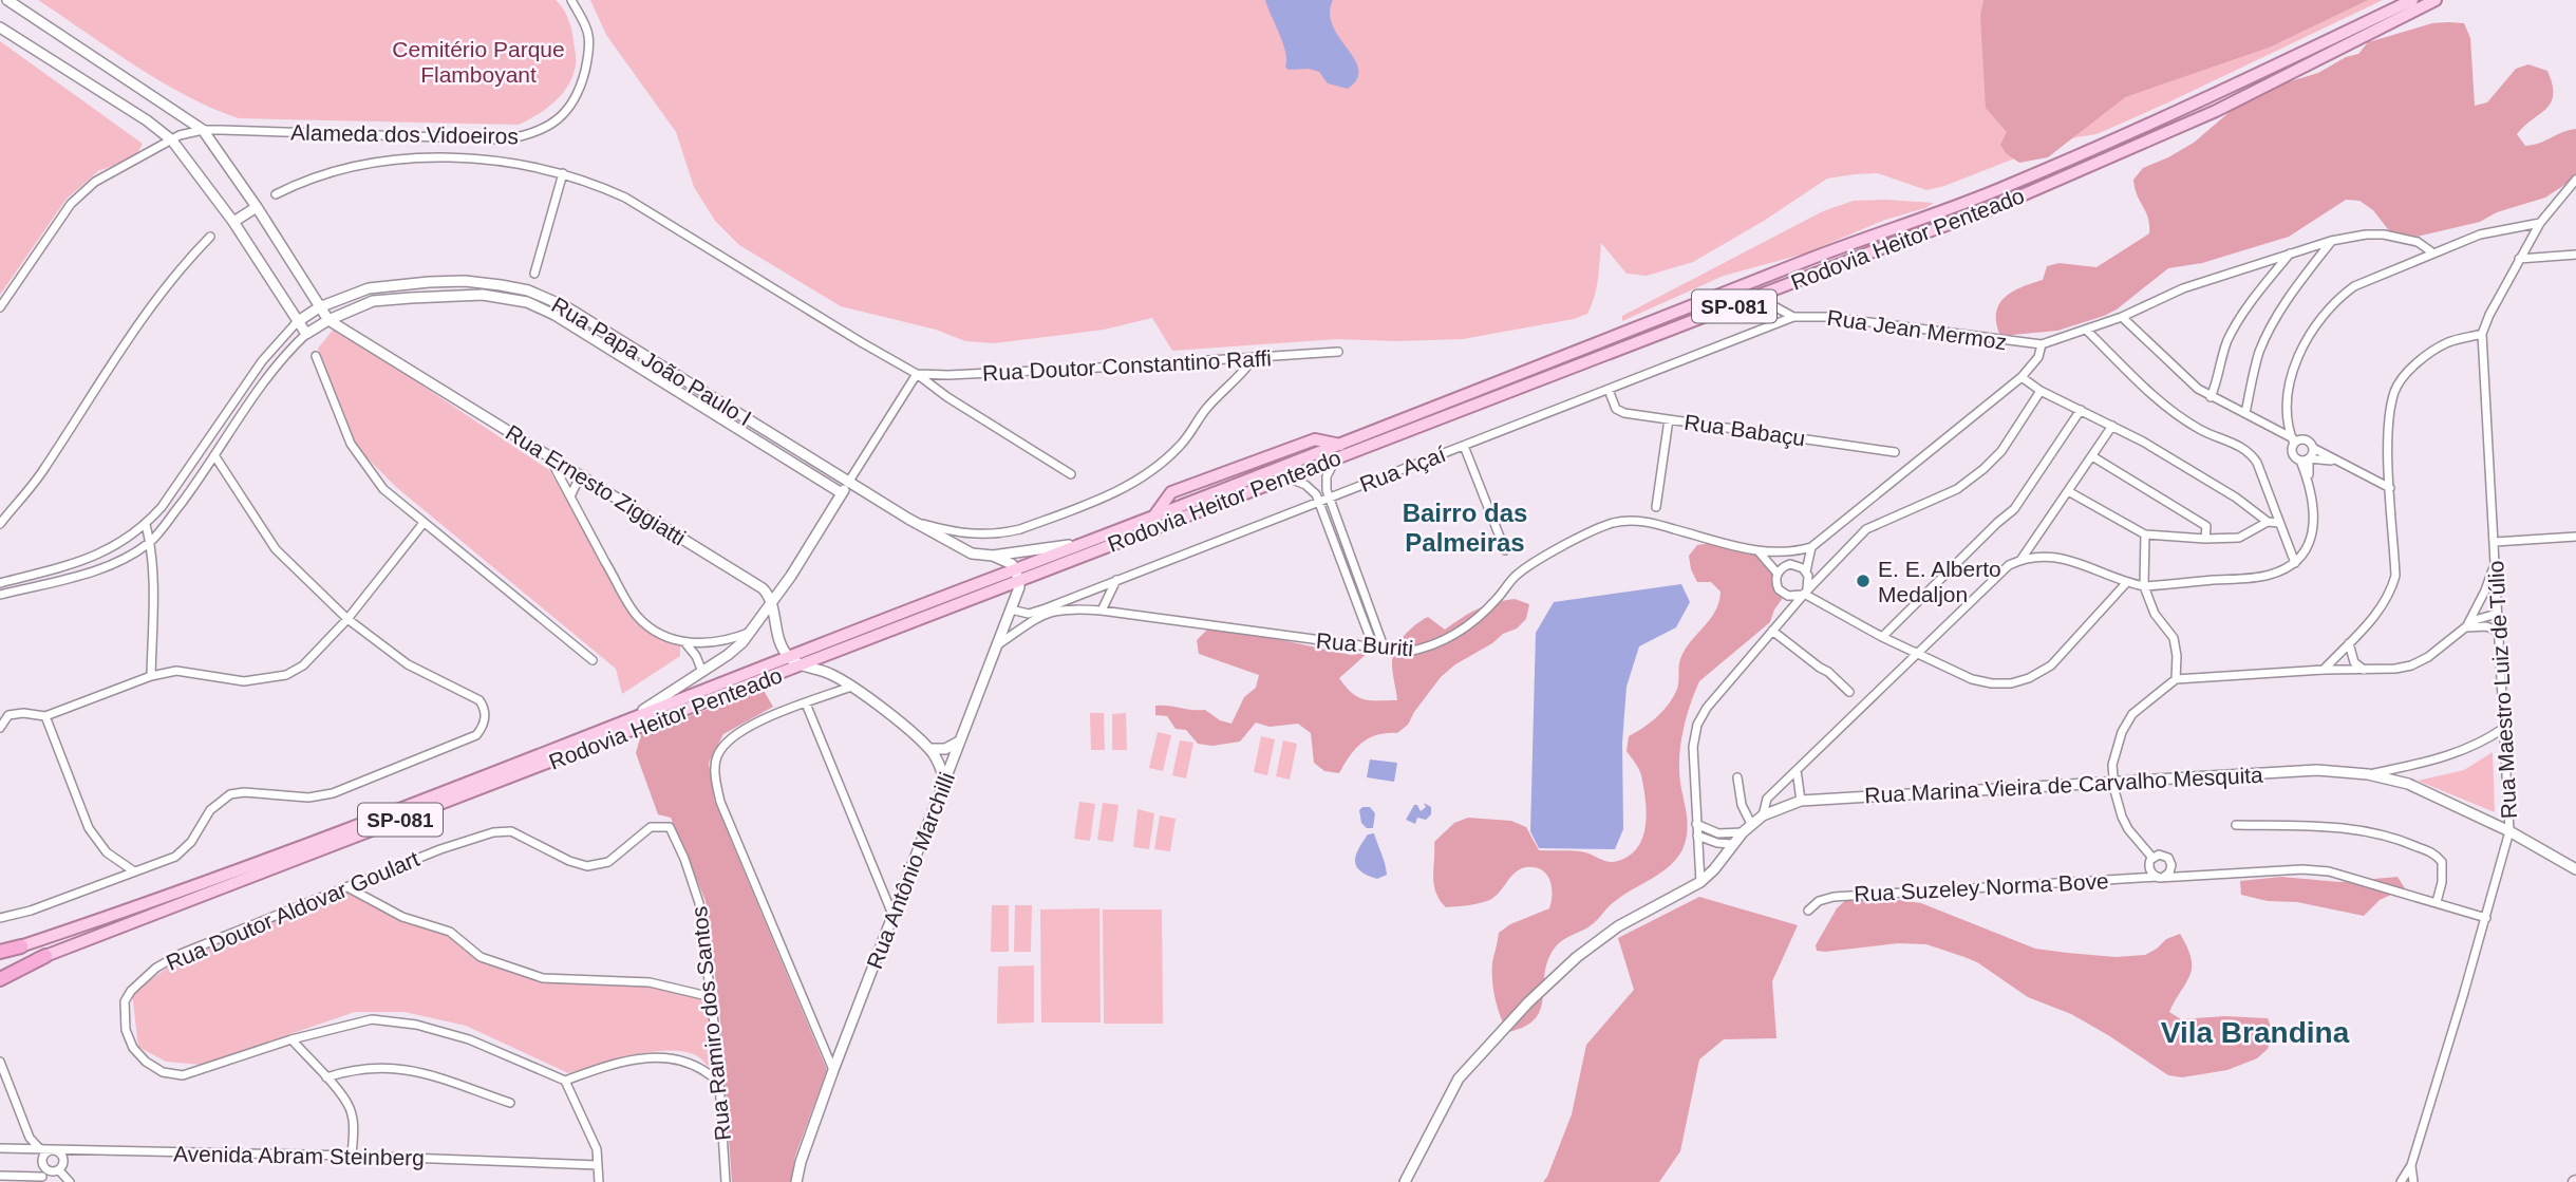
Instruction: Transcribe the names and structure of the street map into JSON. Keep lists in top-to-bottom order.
{
  "streets": {
    "main road": ["Rodovia Heitor Penteado", "SP-081"],
    "street": [
      "Alameda dos Vidoeiros",
      "Rua Jean Mermoz",
      "Rua Papa João Paulo I",
      "Rua Doutor Constantino Raffi",
      "Rua Babaçu",
      "Rua Açaí",
      "Rua Ernesto Ziggiatti",
      "Rua Buriti",
      "Rua Maestro Luiz de Túlio",
      "Rua Marina Vieira de Carvalho Mesquita",
      "Rua Antônio Marchilli",
      "Rua Suzeley Norma Bove",
      "Rua Doutor Aldovar Goulart",
      "Rua Ramiro dos Santos",
      "Avenida Abram Steinberg"
    ]
  },
  "crossings": [
    ["Alameda dos Vidoeiros", "Rua Ernesto Ziggiatti"],
    ["Rodovia Heitor Penteado", "Rua Papa João Paulo I"],
    ["Rodovia Heitor Penteado", "Rua Antônio Marchilli"],
    ["Rua Jean Mermoz", "Rua Açaí"],
    ["Rua Papa João Paulo I", "Rua Ernesto Ziggiatti"],
    ["Rua Papa João Paulo I", "Rua Antônio Marchilli"],
    ["Rua Babaçu", "Rua Açaí"],
    ["Rua Açaí", "Rua Antônio Marchilli"],
    ["Rua Buriti", "Rua Antônio Marchilli"],
    ["Rua Maestro Luiz de Túlio", "Rua Marina Vieira de Carvalho Mesquita"],
    ["Rua Maestro Luiz de Túlio", "Rua Suzeley Norma Bove"],
    ["Rua Doutor Aldovar Goulart", "Rua Ramiro dos Santos"]
  ],
  "districts": ["Bairro das Palmeiras", "Vila Brandina"],
  "parks": ["Cemitério Parque Flamboyant"],
  "places": ["E. E. Alberto Medaljon"]
}
